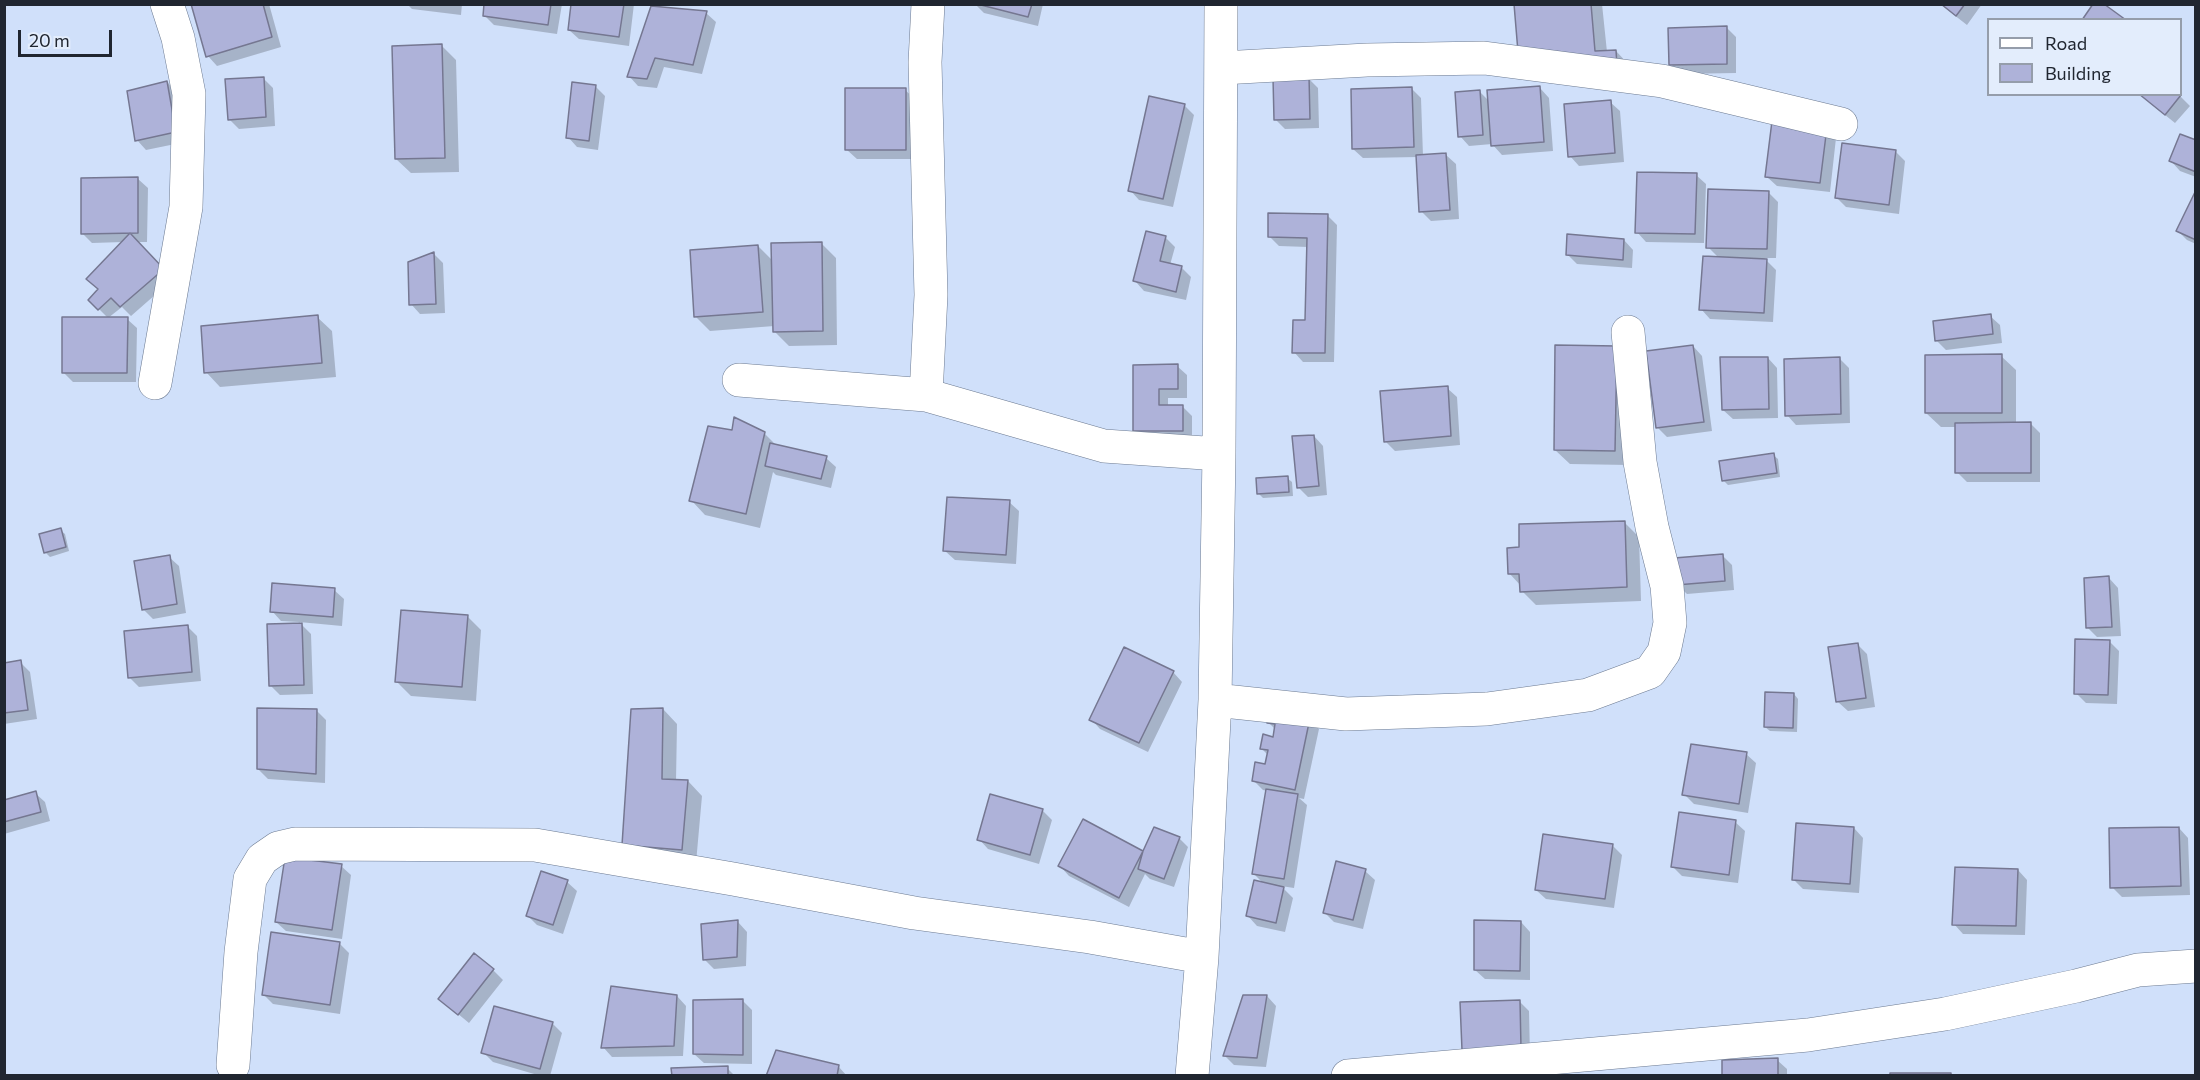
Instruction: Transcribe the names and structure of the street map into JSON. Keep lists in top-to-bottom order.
{
  "legend": ["Road", "Building"],
  "scale_bar": "20 m"
}
